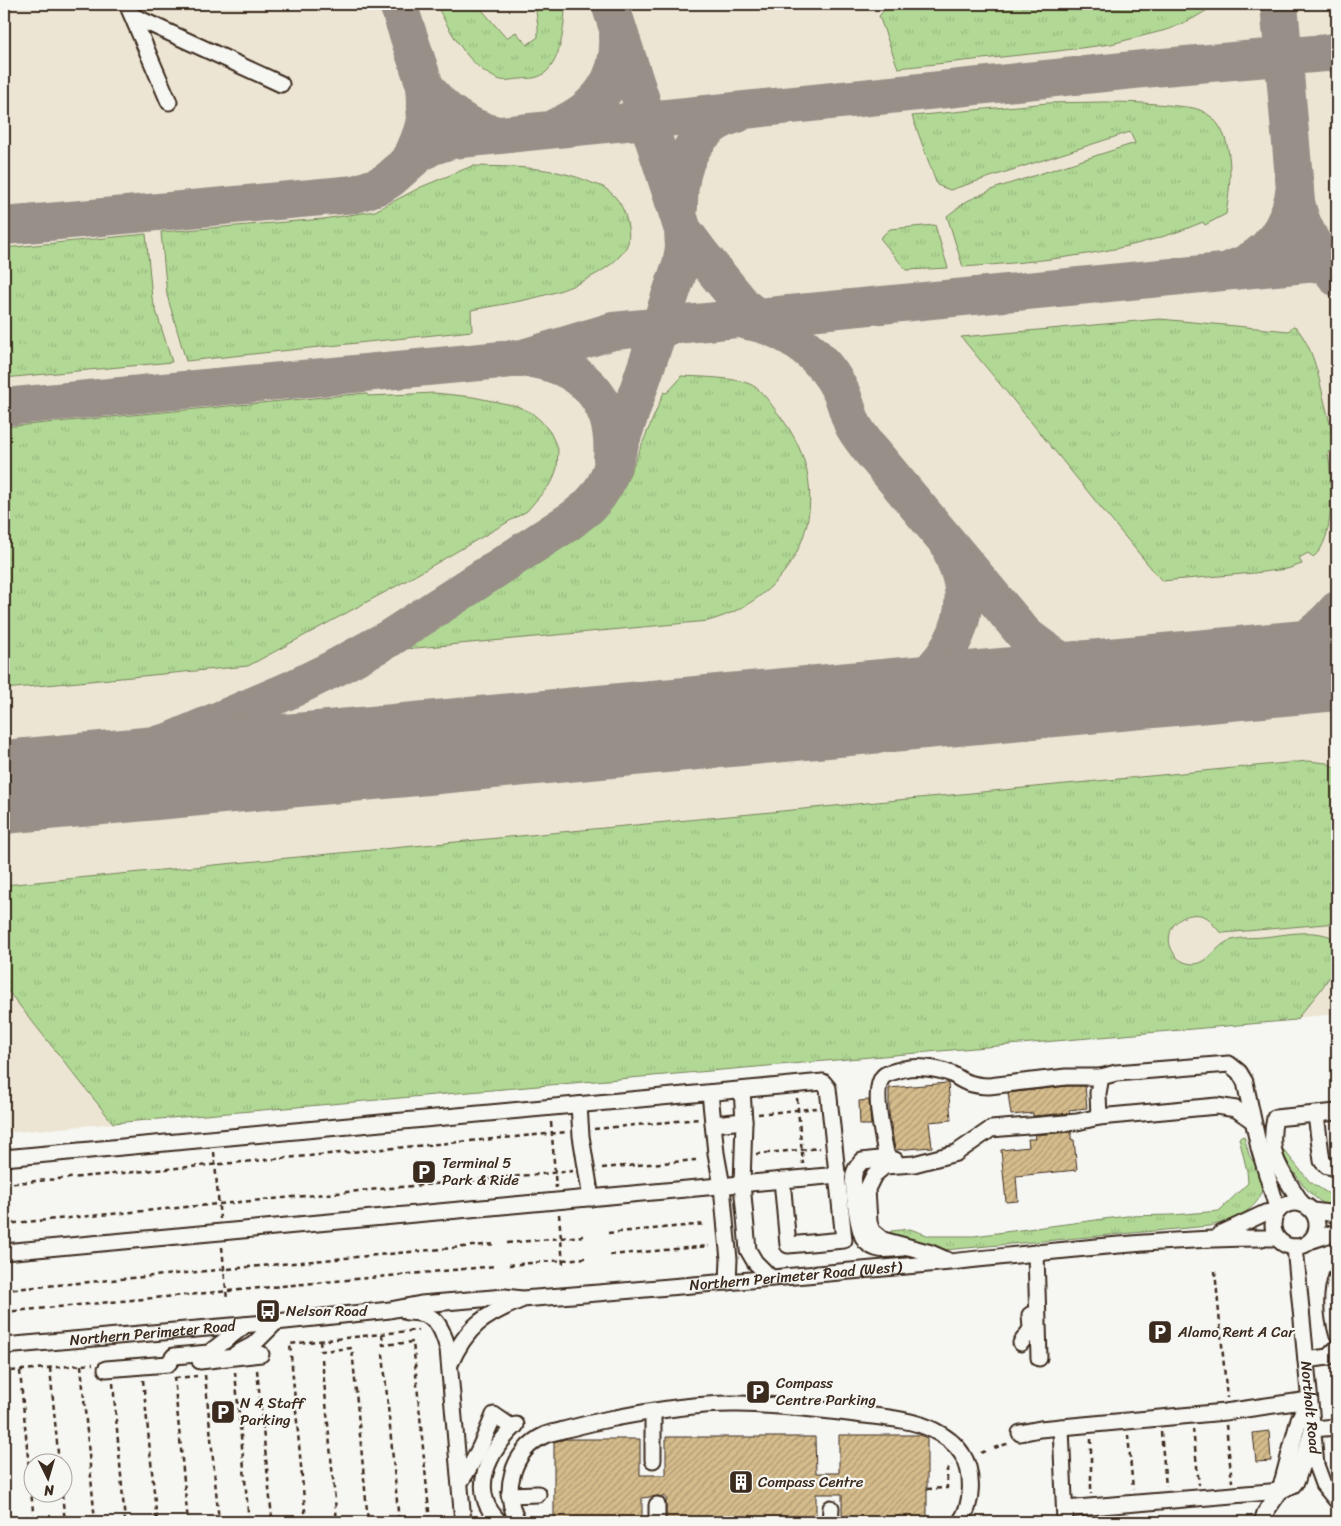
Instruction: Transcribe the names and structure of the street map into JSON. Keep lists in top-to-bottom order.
{
  "streets": {
    "street": ["Northern Perimeter Road (West)", "Northern Perimeter Road", "Northolt Road"]
  },
  "crossings": [
    ["Northern Perimeter Road (West)", "Northern Perimeter Road"],
    ["Northern Perimeter Road (West)", "Northolt Road"]
  ],
  "places": {
    "parking": [
      "Terminal 5 Park & Ride",
      "Alamo Rent A Car",
      "Compass Centre Parking",
      "N 4 Staff Parking"
    ],
    "bus stop": ["Nelson Road"],
    "building": ["Compass Centre"]
  },
  "north": "bottom"
}
